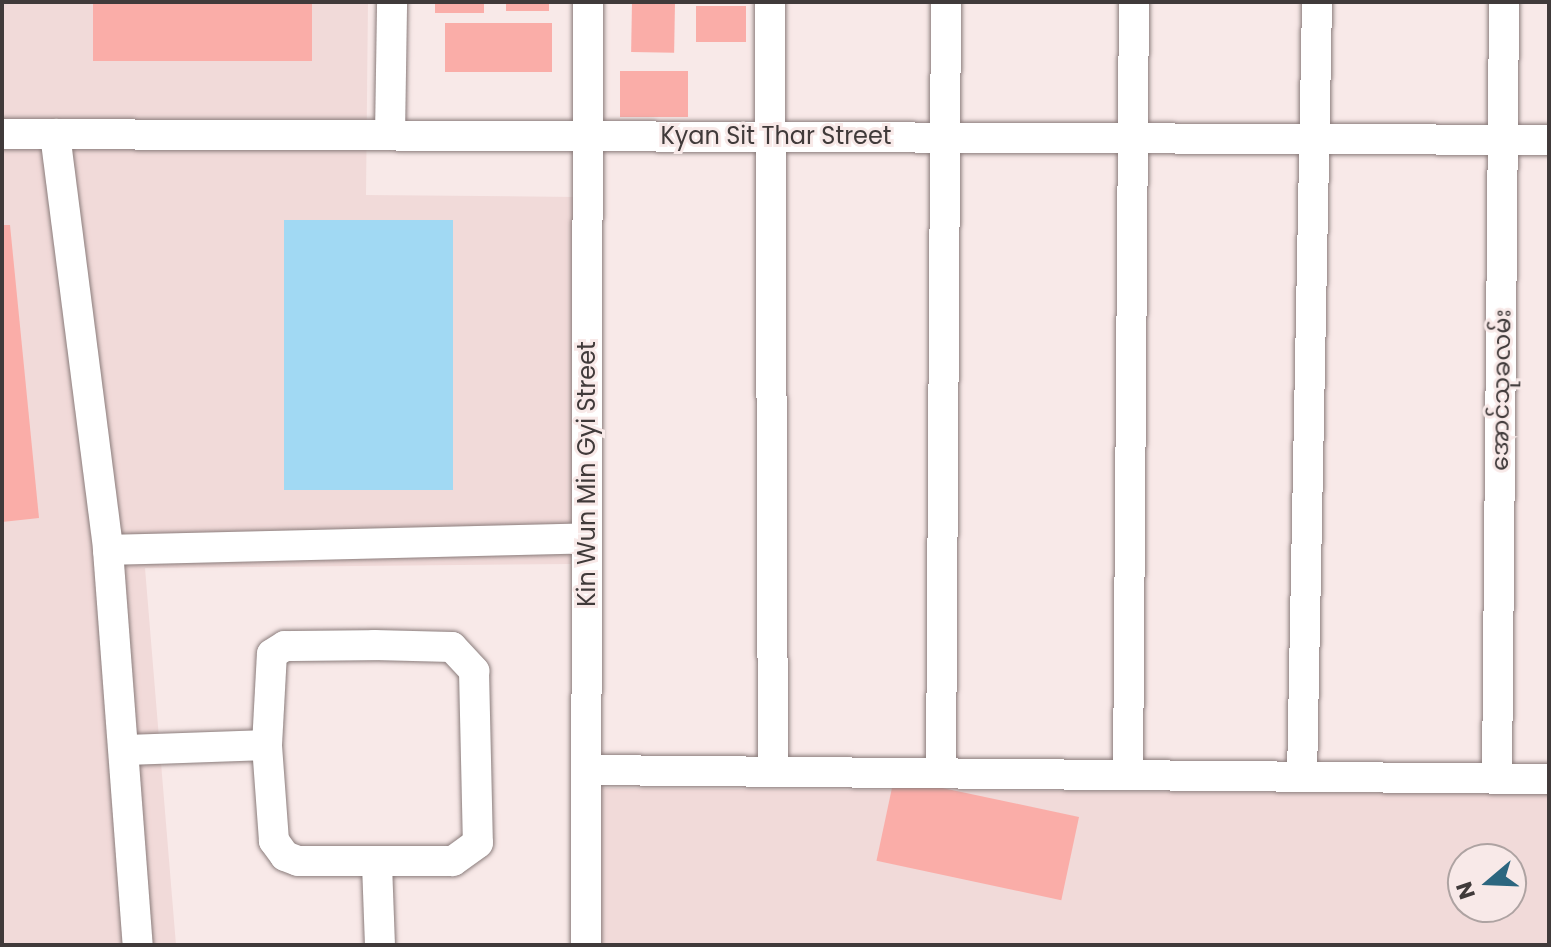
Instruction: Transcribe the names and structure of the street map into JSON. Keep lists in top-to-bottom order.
{
  "streets": {
    "street": ["Kyan Sit Thar Street", "အောင်သုခလမ်း", "Kin Wun Min Gyi Street"]
  },
  "crossings": [
    ["Kyan Sit Thar Street", "အောင်သုခလမ်း"],
    ["Kyan Sit Thar Street", "Kin Wun Min Gyi Street"]
  ],
  "north": "left"
}
